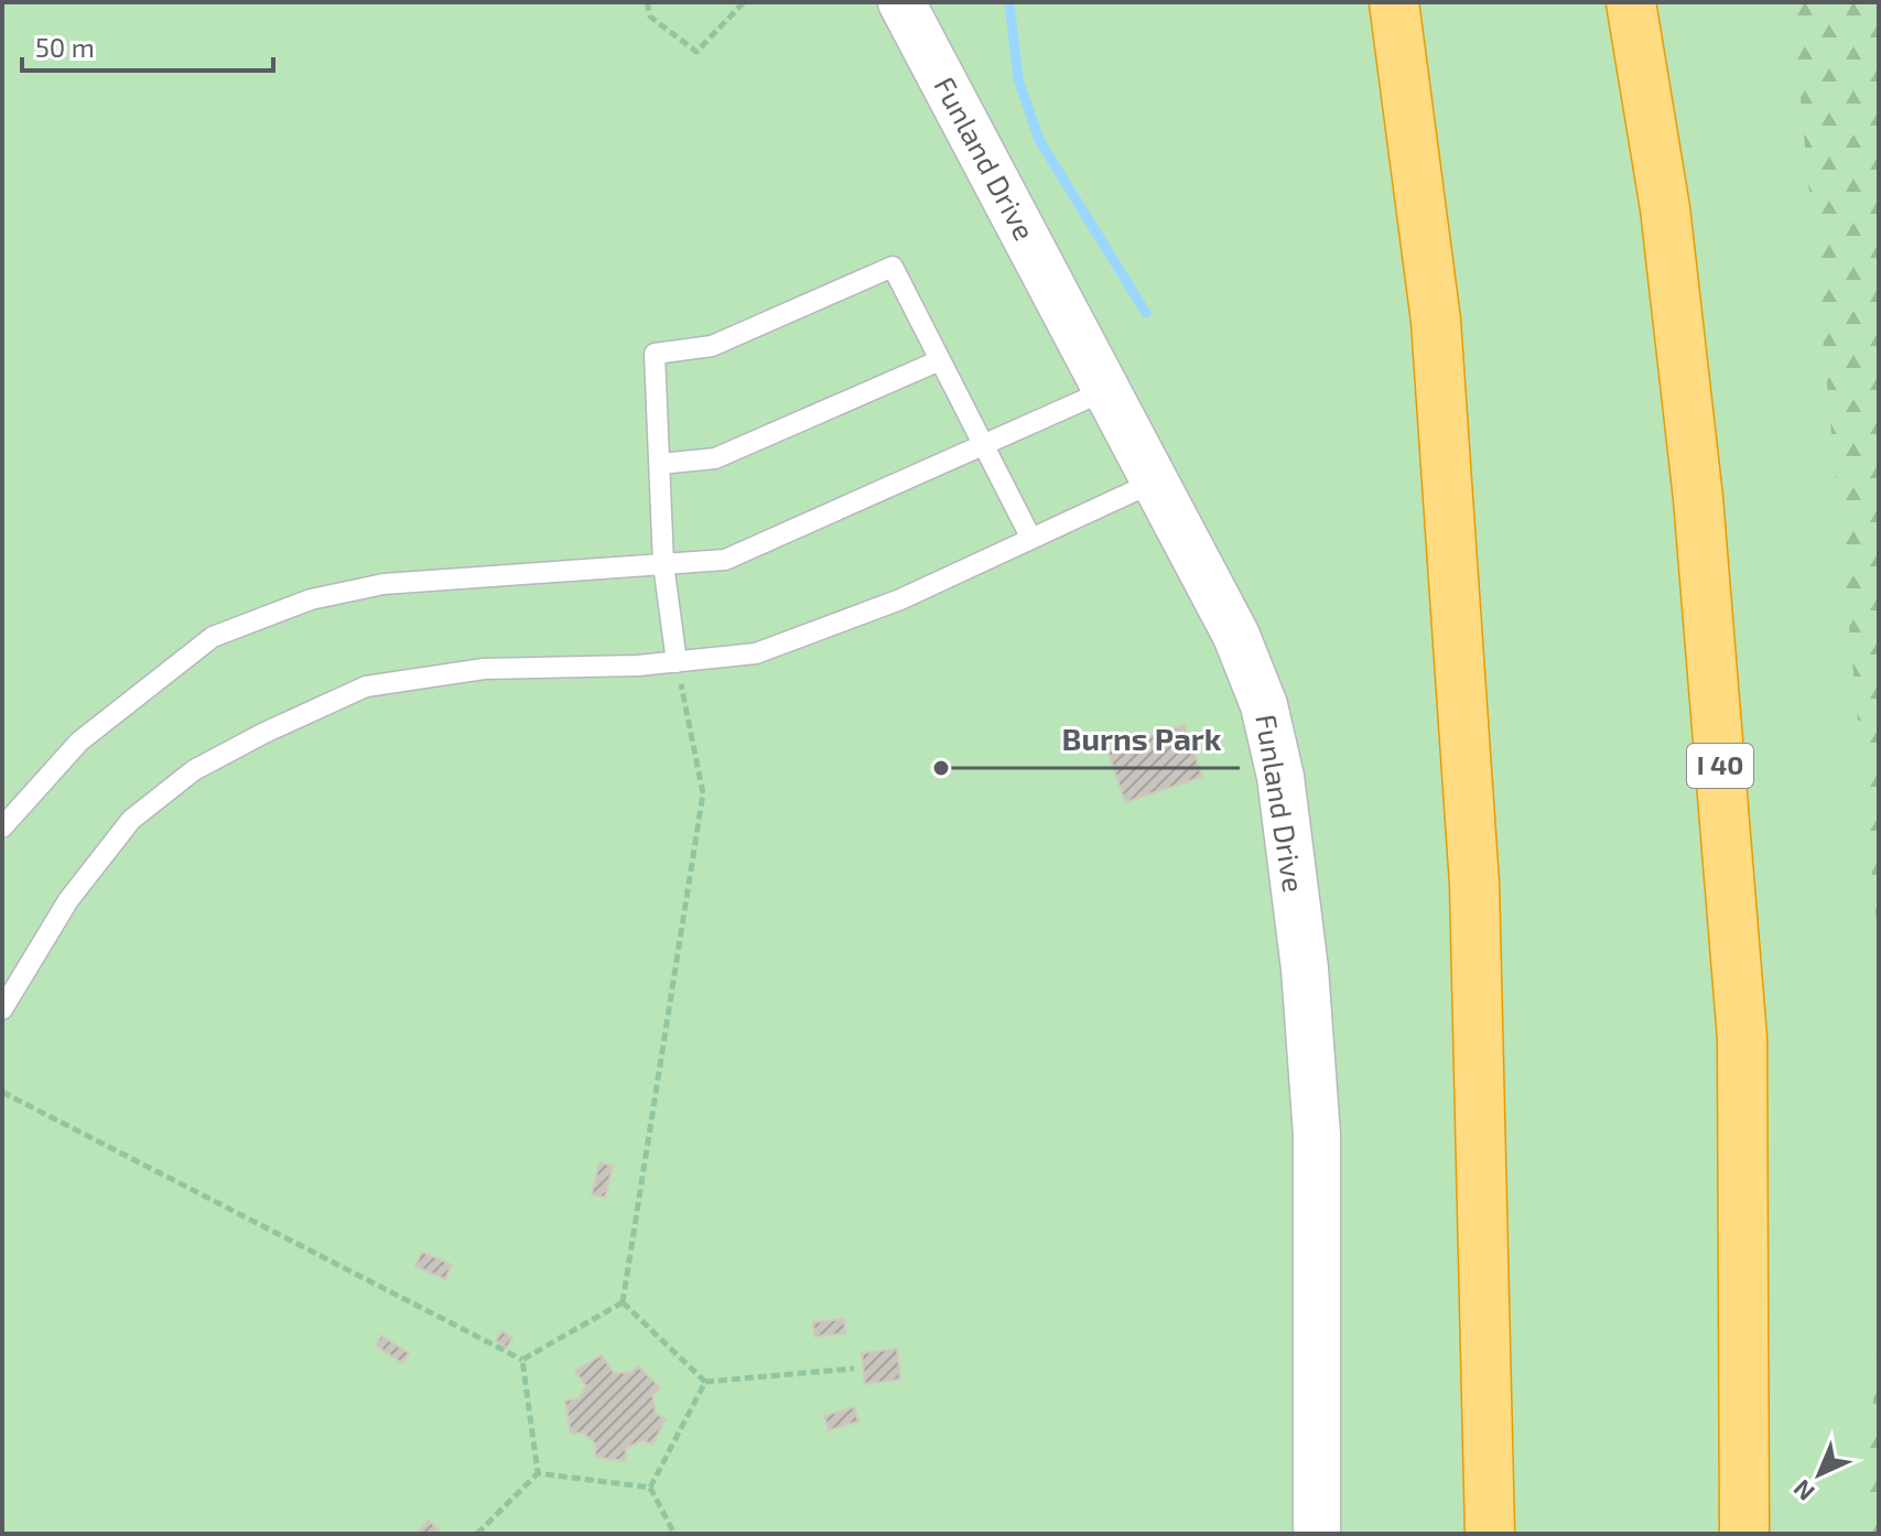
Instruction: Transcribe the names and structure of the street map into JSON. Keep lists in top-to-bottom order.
{
  "streets": {
    "highway": ["I 40"],
    "street": ["Funland Drive"]
  },
  "places": ["Burns Park"],
  "scale_bar": "50 m",
  "north": "bottom left"
}
